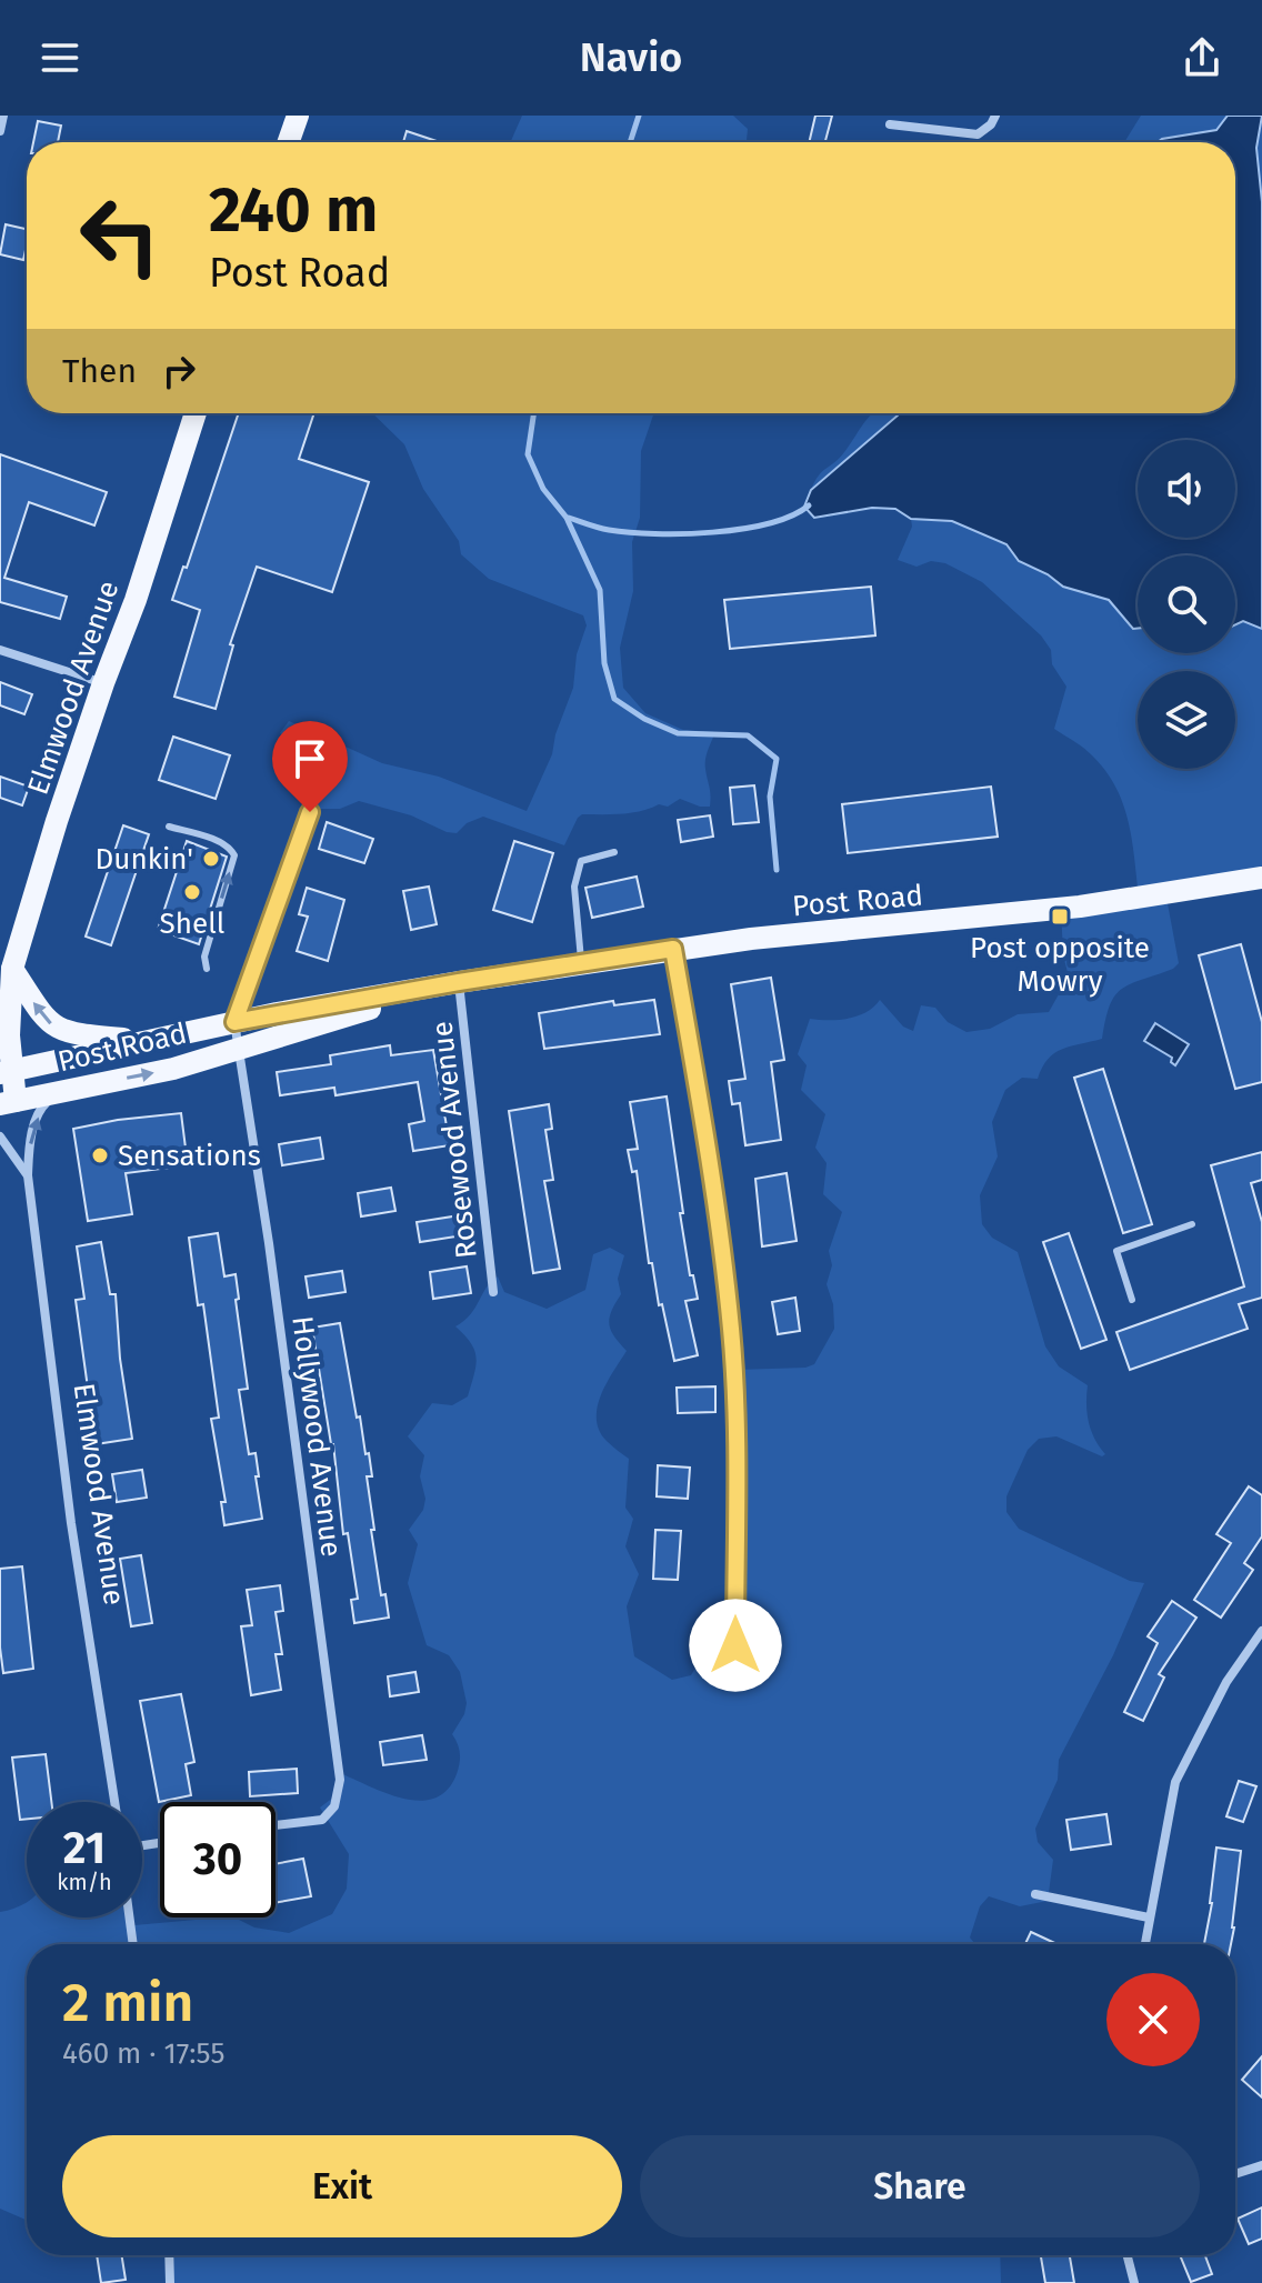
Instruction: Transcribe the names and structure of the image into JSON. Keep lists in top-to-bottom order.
{
  "streets": {
    "main road": ["Elmwood Avenue", "Post Road"],
    "street": ["Rosewood Avenue", "Hollywood Avenue"]
  },
  "crossings": [
    ["Elmwood Avenue", "Post Road"],
    ["Post Road", "Rosewood Avenue"],
    ["Post Road", "Hollywood Avenue"]
  ],
  "places": {
    "other": ["Dunkin'", "Shell", "Sensations"],
    "transit": ["Post opposite Mowry"]
  },
  "page": {
    "header": "Navio",
    "turn": ["240 m", "Post Road"],
    "then": "Then",
    "speed": "21 km/h",
    "limit": "30",
    "heading": ["2 min", "460 m · 17:55"],
    "buttons": ["Exit", "Share"]
  }
}
